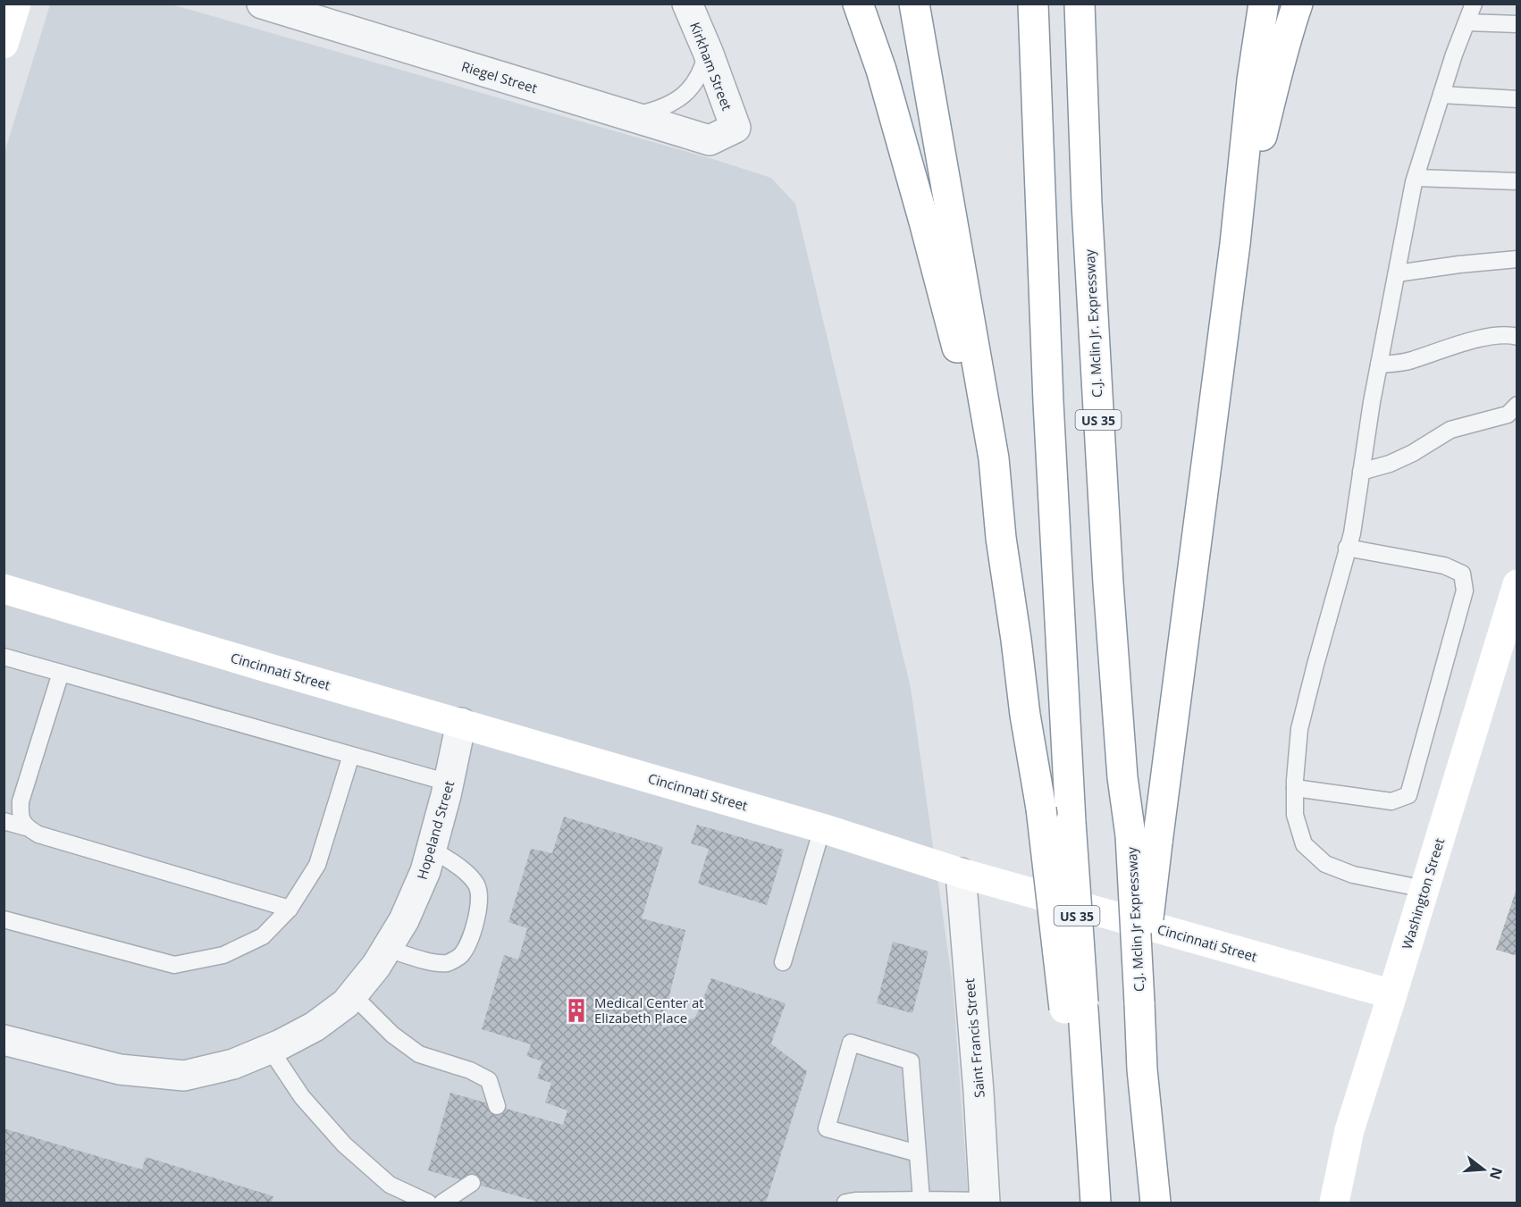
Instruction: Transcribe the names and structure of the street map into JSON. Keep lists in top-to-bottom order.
{
  "streets": {
    "main road": [
      "C.J. Mclin Jr. Expressway",
      "US 35",
      "Cincinnati Street",
      "Washington Street"
    ],
    "street": [
      "Kirkham Street",
      "Riegel Street",
      "Hopeland Street",
      "Saint Francis Street"
    ]
  },
  "crossings": [
    ["Kirkham Street", "Riegel Street"],
    ["Cincinnati Street", "Hopeland Street"],
    ["Cincinnati Street", "Washington Street"],
    ["Cincinnati Street", "Saint Francis Street"]
  ],
  "places": {
    "building": ["Medical Center at Elizabeth Place"]
  },
  "north": "right"
}
